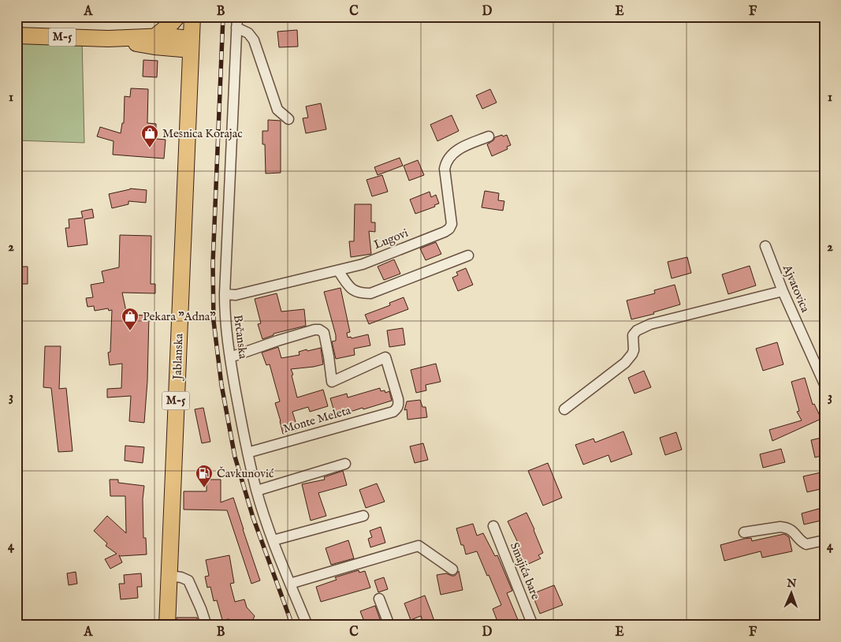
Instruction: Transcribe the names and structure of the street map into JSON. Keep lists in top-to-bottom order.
{
  "streets": {
    "main road": ["M-5", "Jablanska"],
    "street": [
      "Lugovi",
      "Ajvatovica",
      "Brčanska",
      "Monte Meleta",
      "Smajića bare"
    ]
  },
  "crossings": [
    ["M-5", "Jablanska"],
    ["Lugovi", "Brčanska"],
    ["Brčanska", "Monte Meleta"]
  ],
  "places": {
    "shop": ["Mesnica Korajac", "Pekara \"Adna\""],
    "fuel station": ["Čavkunović"]
  },
  "north": "top",
  "grid": {
    "columns": [
      "A",
      "B",
      "C",
      "D",
      "E",
      "F"
    ],
    "rows": [
      "1",
      "2",
      "3",
      "4"
    ]
  }
}
